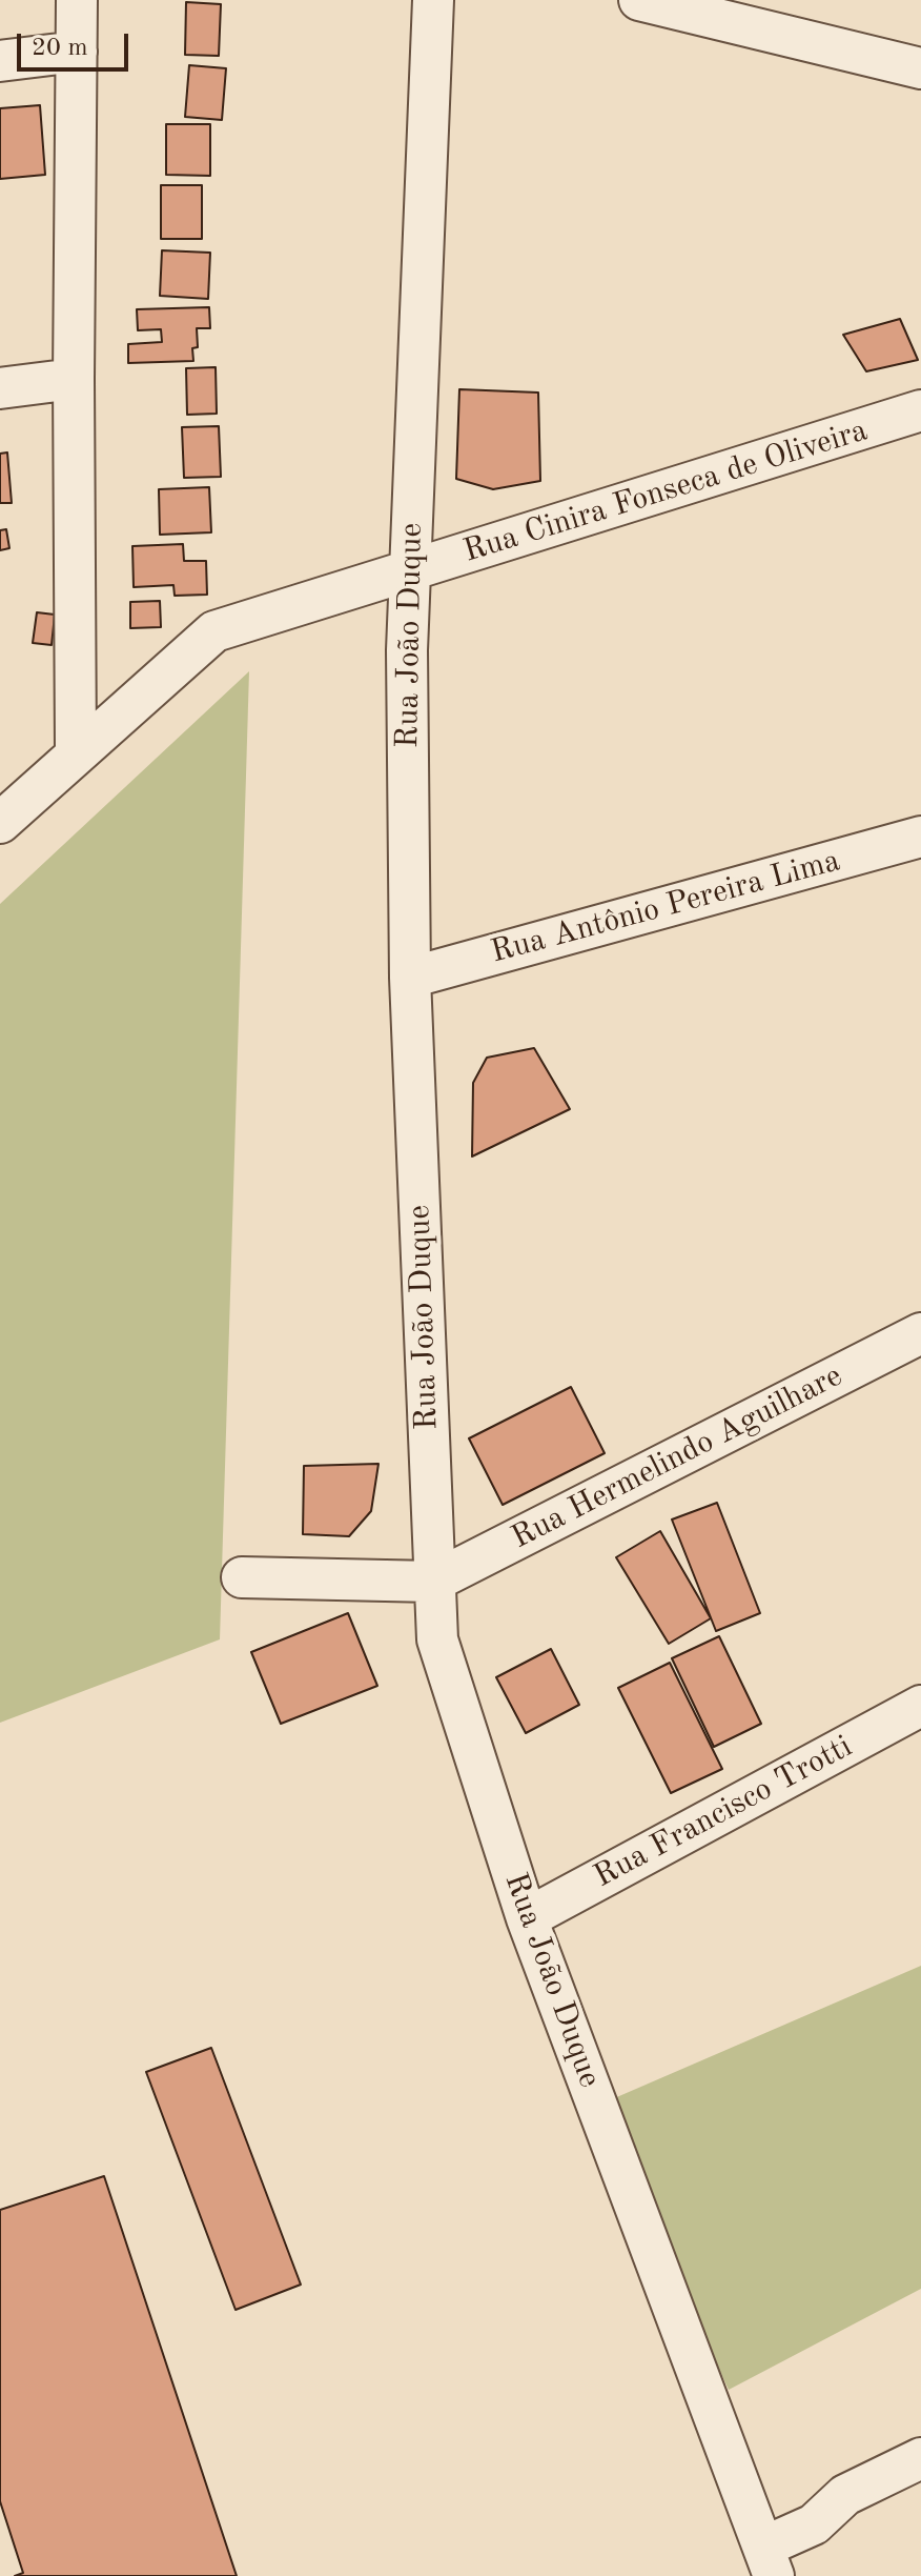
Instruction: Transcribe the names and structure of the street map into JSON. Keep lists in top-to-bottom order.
{
  "streets": {
    "street": [
      "Rua Cinira Fonseca de Oliveira",
      "Rua João Duque",
      "Rua Antônio Pereira Lima",
      "Rua Hermelindo Aguilhare",
      "Rua Francisco Trotti"
    ]
  },
  "crossings": [
    ["Rua Cinira Fonseca de Oliveira", "Rua João Duque"],
    ["Rua João Duque", "Rua Antônio Pereira Lima"],
    ["Rua João Duque", "Rua Hermelindo Aguilhare"],
    ["Rua João Duque", "Rua Francisco Trotti"]
  ],
  "scale_bar": "20 m"
}
